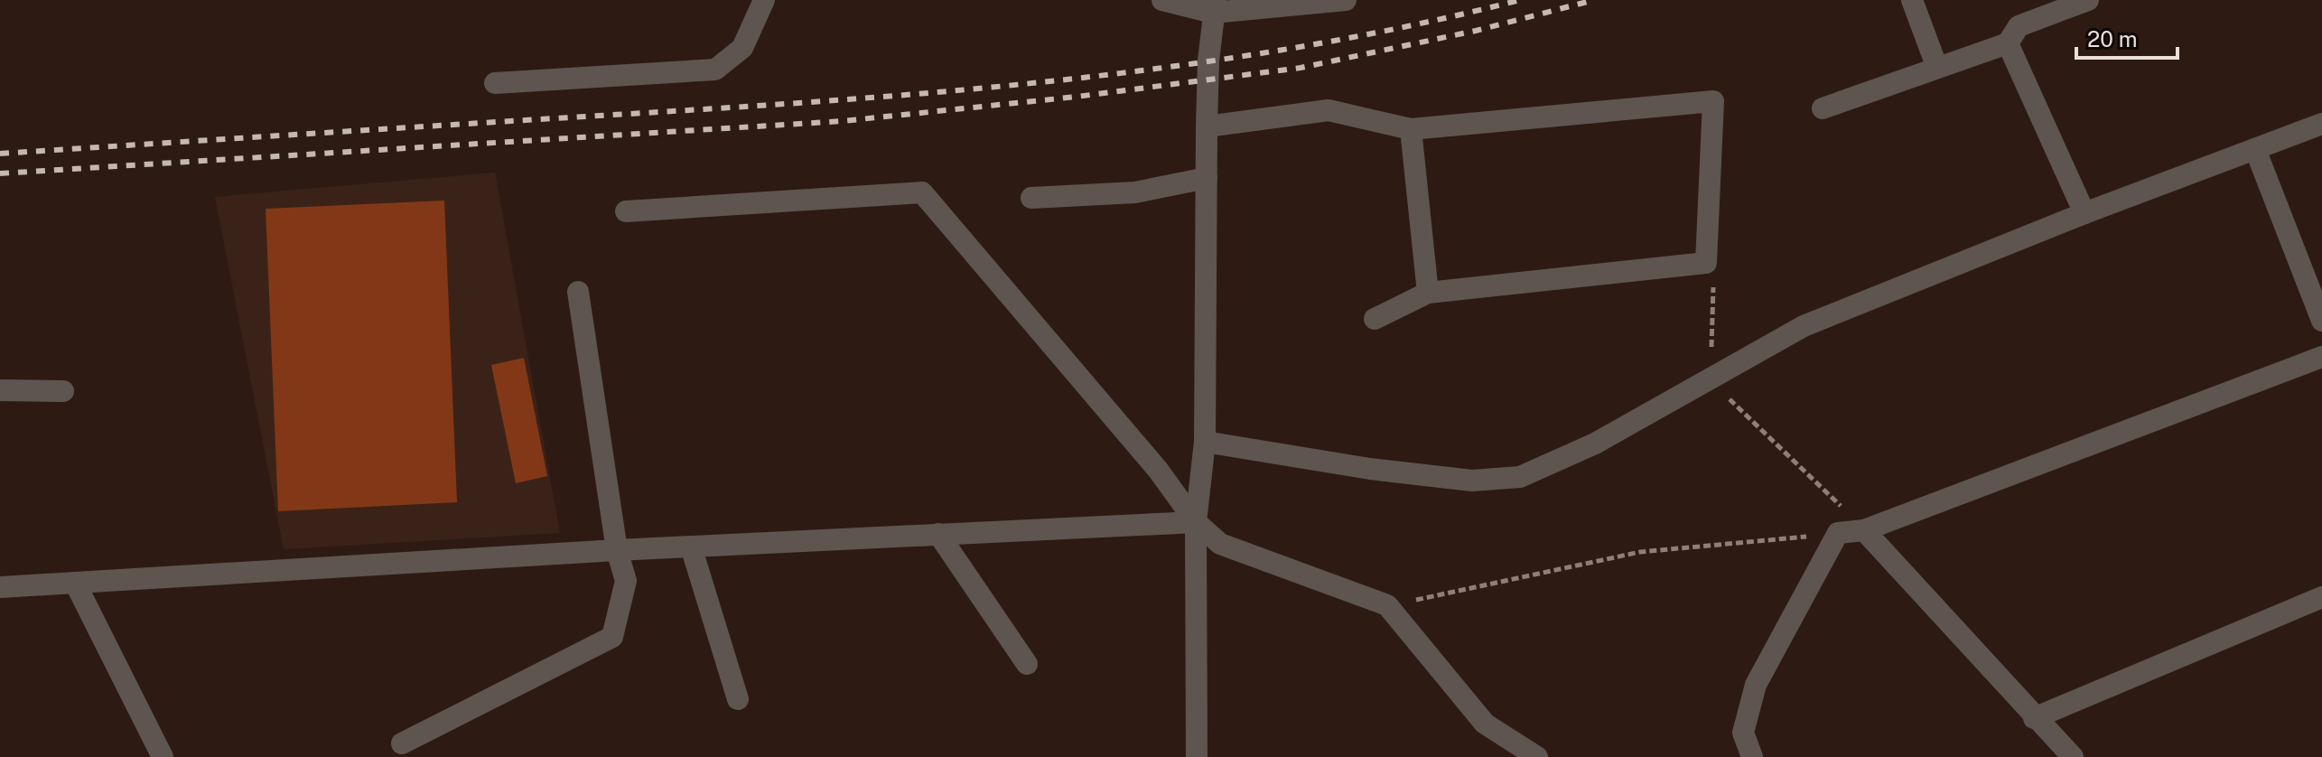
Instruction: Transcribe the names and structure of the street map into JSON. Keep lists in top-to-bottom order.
{
  "scale_bar": "20 m"
}
